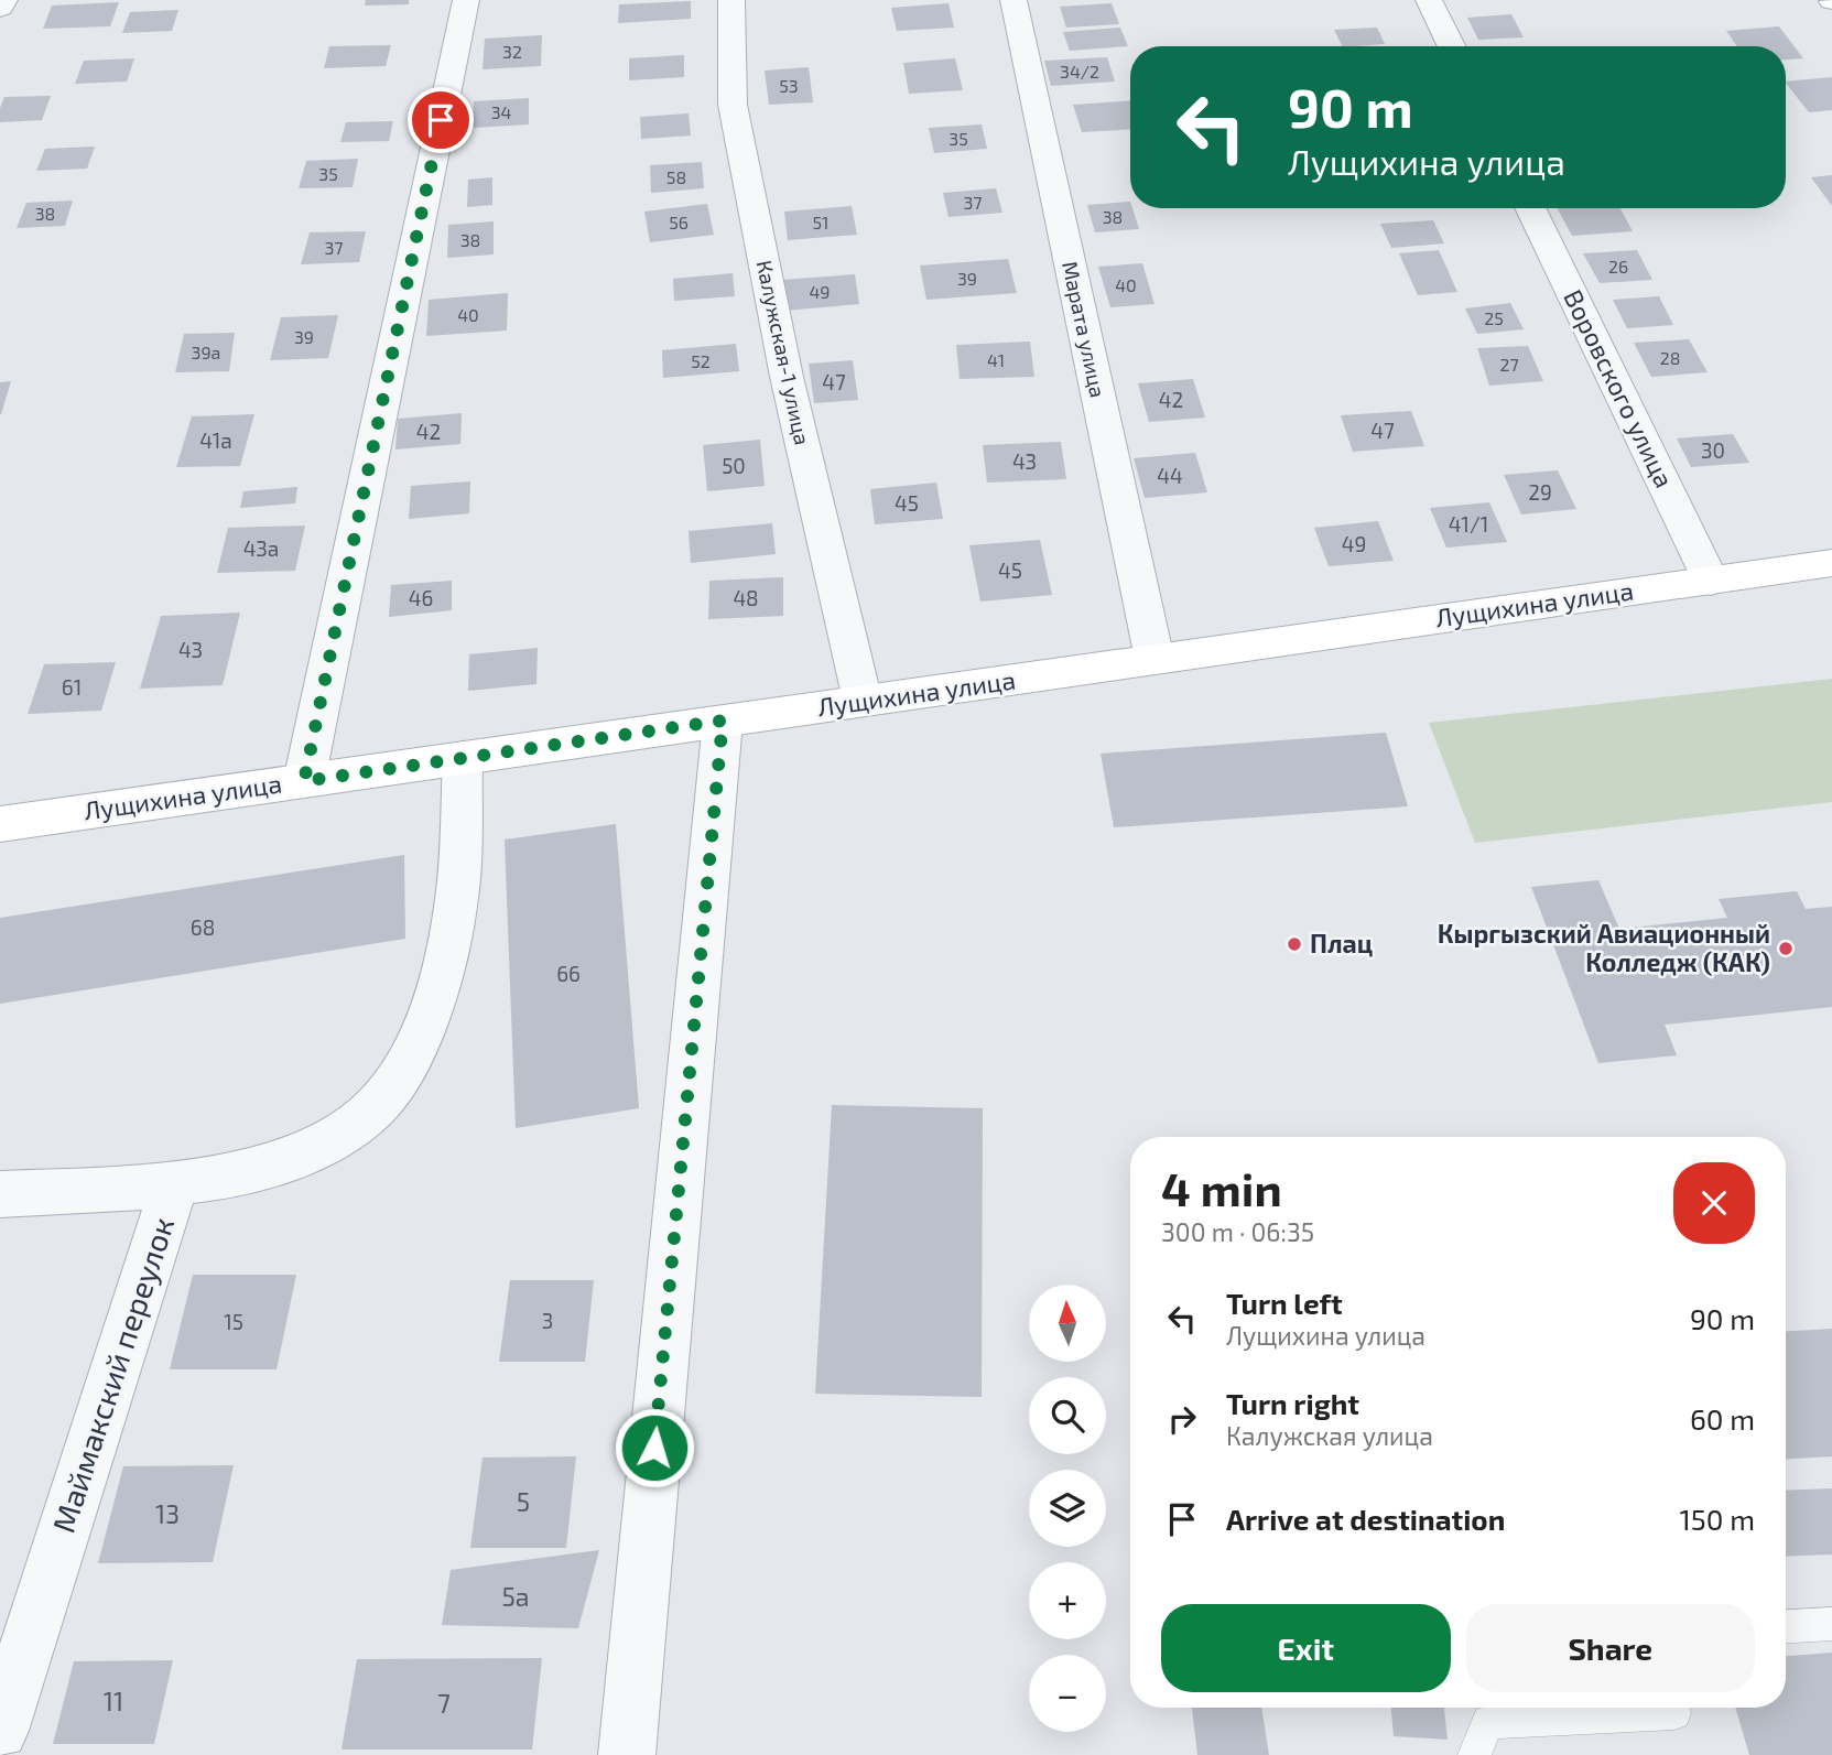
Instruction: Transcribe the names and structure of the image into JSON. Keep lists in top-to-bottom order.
{
  "streets": {
    "street": [
      "Марата улица",
      "Калужская-1 улица",
      "Воровского улица",
      "Лущихина улица",
      "Маймакский переулок"
    ]
  },
  "crossings": [
    ["Марата улица", "Лущихина улица"],
    ["Калужская-1 улица", "Лущихина улица"],
    ["Воровского улица", "Лущихина улица"]
  ],
  "places": ["Плац", "Кыргызский Авиационный Колледж (КАК)"],
  "house_numbers": [
    "32",
    "34/2",
    "53",
    "34",
    "35",
    "35",
    "58",
    "37",
    "38",
    "38",
    "56",
    "51",
    "38",
    "37",
    "26",
    "39",
    "40",
    "49",
    "40",
    "25",
    "39",
    "39а",
    "28",
    "41",
    "52",
    "27",
    "47",
    "42",
    "47",
    "42",
    "41а",
    "30",
    "43",
    "50",
    "44",
    "29",
    "45",
    "41/1",
    "49",
    "43а",
    "45",
    "46",
    "48",
    "43",
    "61",
    "68",
    "66",
    "3",
    "15",
    "5",
    "13",
    "5а",
    "11",
    "7"
  ],
  "north": "top",
  "page": {
    "turn": ["90 m", "Лущихина улица"],
    "heading": ["4 min", "300 m · 06:35"],
    "list": [
      {
        "name": "Turn left",
        "note": "Лущихина улица",
        "value": "90 m"
      },
      {
        "name": "Turn right",
        "note": "Калужская улица",
        "value": "60 m"
      },
      {
        "name": "Arrive at destination",
        "value": "150 m"
      }
    ],
    "map_buttons": ["+", "−"],
    "buttons": ["Exit", "Share"]
  }
}
